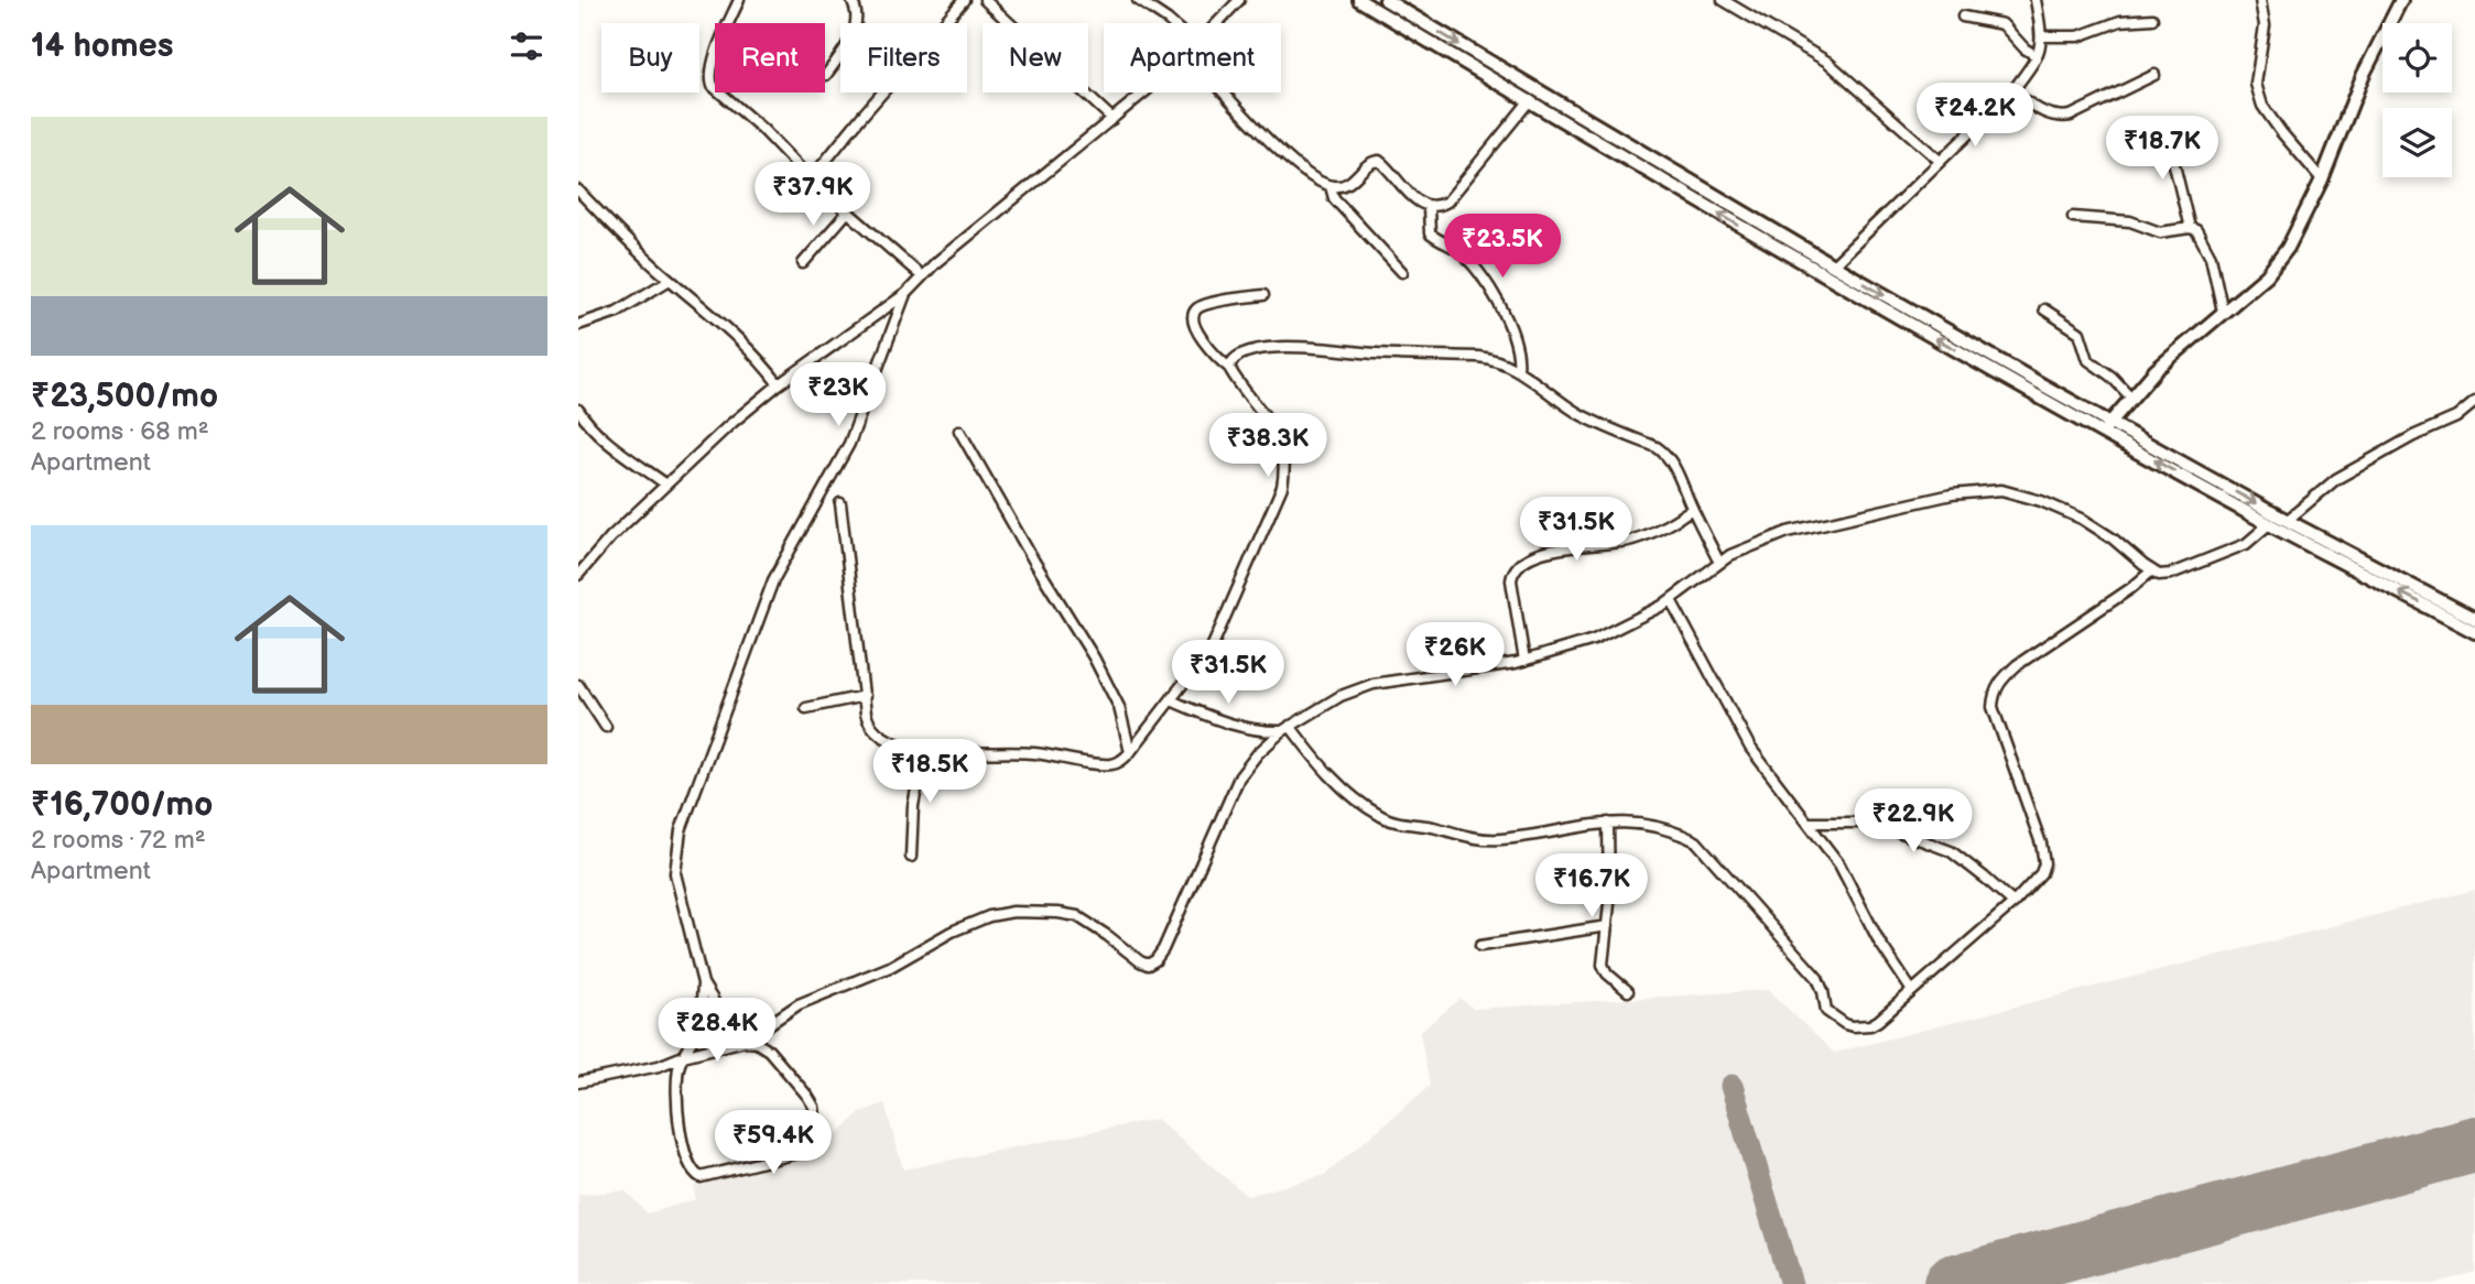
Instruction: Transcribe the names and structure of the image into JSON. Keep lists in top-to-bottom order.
{
  "page": {
    "heading": "14 homes",
    "chip": [
      "Buy",
      "Rent",
      "Filters",
      "New",
      "Apartment"
    ],
    "price": [
      "₹24.2K",
      "₹18.7K",
      "₹37.9K",
      "₹23.5K",
      "₹23K",
      "₹38.3K",
      "₹31.5K",
      "₹26K",
      "₹31.5K",
      "₹18.5K",
      "₹22.9K",
      "₹16.7K",
      "₹28.4K",
      "₹59.4K"
    ],
    "list": [
      {
        "name": "₹23,500/mo",
        "note": "2 rooms · 68 m² · Apartment"
      },
      {
        "name": "₹16,700/mo",
        "note": "2 rooms · 72 m² · Apartment"
      }
    ]
  }
}
